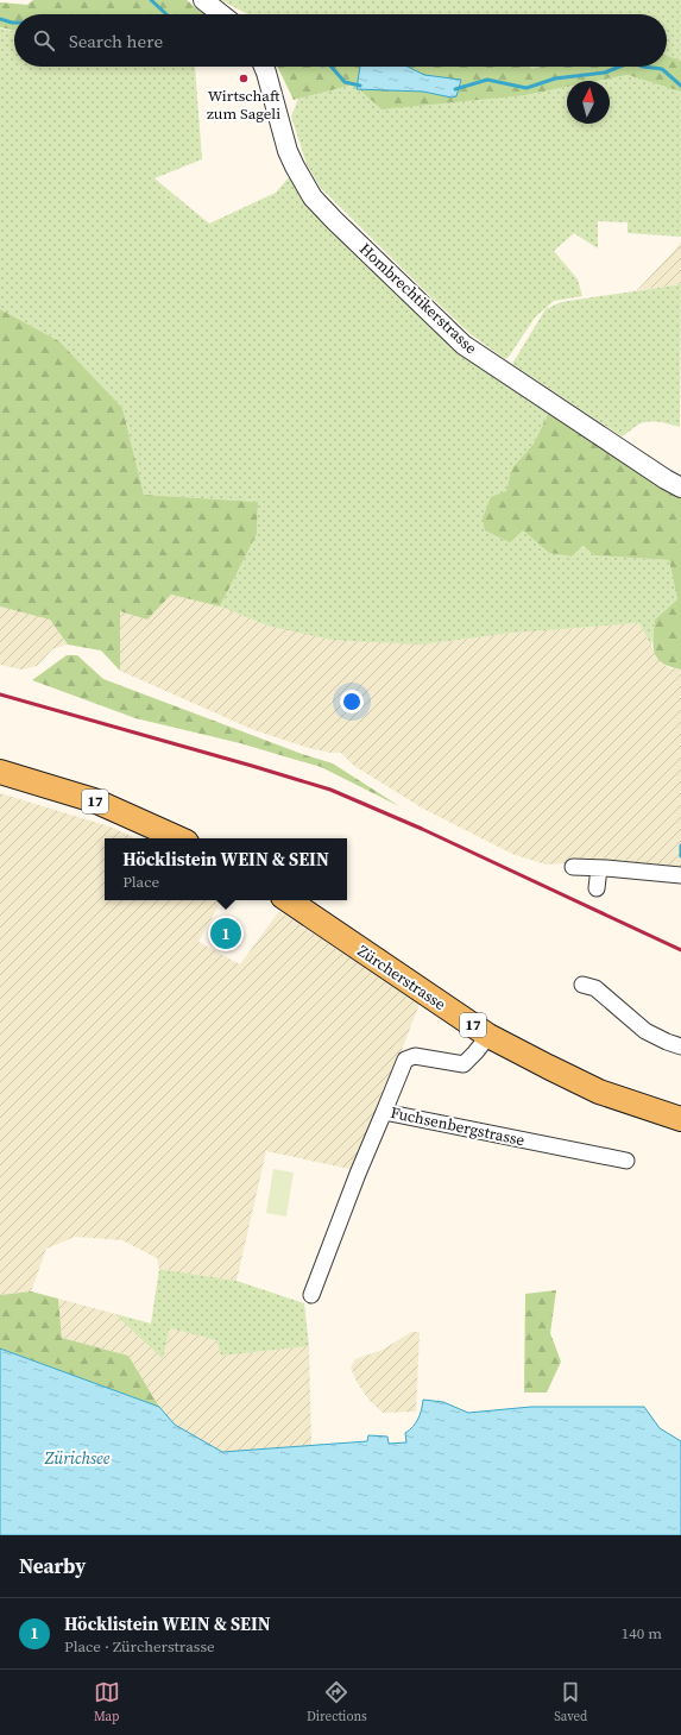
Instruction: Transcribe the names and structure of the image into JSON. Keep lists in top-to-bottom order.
{
  "streets": {
    "main road": ["17", "Zürcherstrasse"],
    "street": ["Hombrechtikerstrasse", "Fuchsenbergstrasse"]
  },
  "crossings": [
    ["Zürcherstrasse", "Fuchsenbergstrasse"]
  ],
  "water": ["Zürichsee"],
  "places": ["Wirtschaft zum Sageli"],
  "north": "top",
  "page": {
    "search": "Search here",
    "popup": ["Höcklistein WEIN & SEIN", "Place"],
    "pins": "1",
    "heading": "Nearby",
    "list": [
      {
        "mark": "1",
        "name": "Höcklistein WEIN & SEIN",
        "note": "Place · Zürcherstrasse",
        "value": "140 m"
      }
    ],
    "nav": ["Map", "Directions", "Saved"]
  }
}
